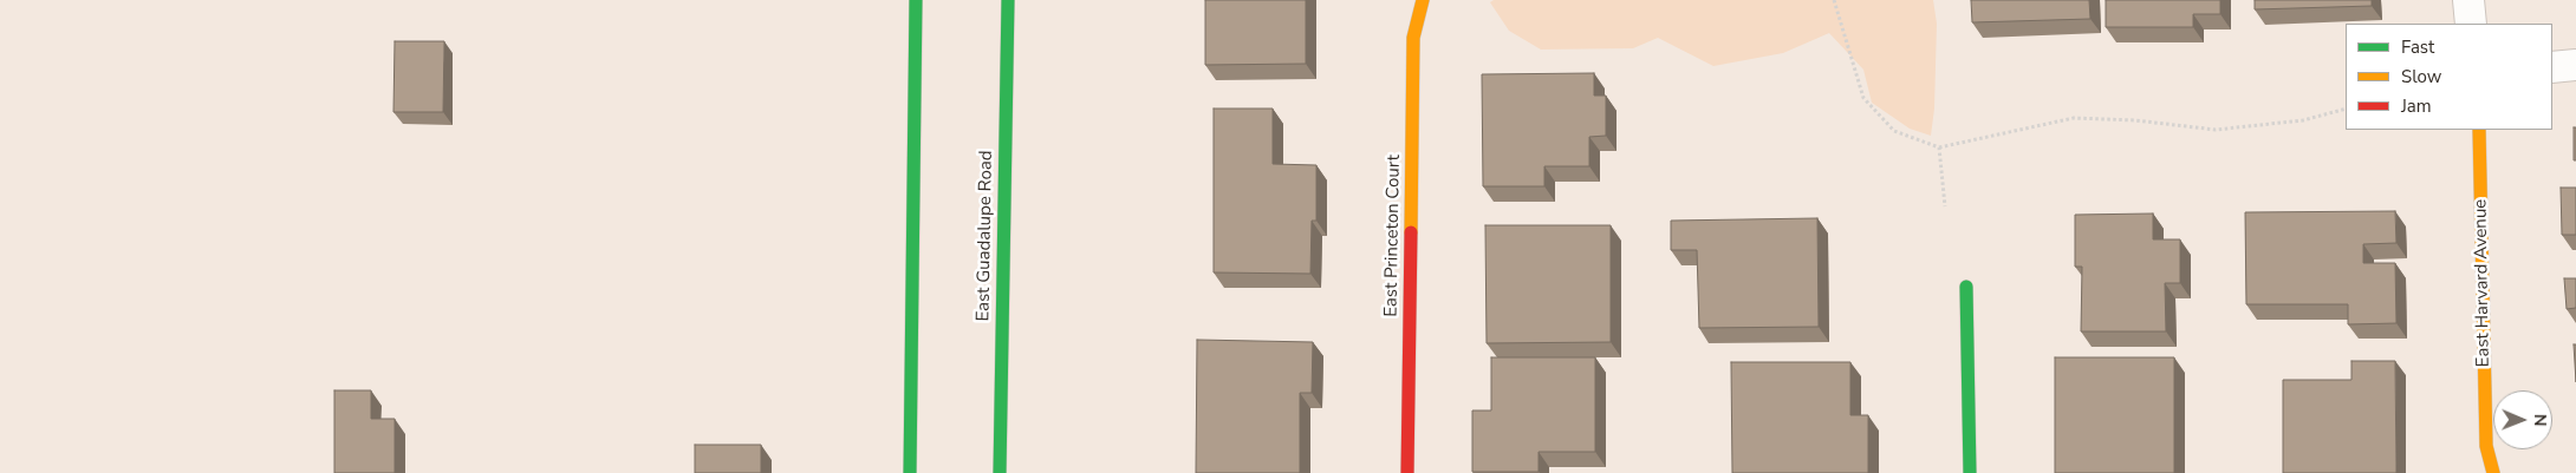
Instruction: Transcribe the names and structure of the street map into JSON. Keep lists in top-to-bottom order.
{
  "streets": {
    "street": ["East Guadalupe Road", "East Princeton Court", "East Harvard Avenue"]
  },
  "legend": ["Fast", "Slow", "Jam"],
  "north": "right"
}
